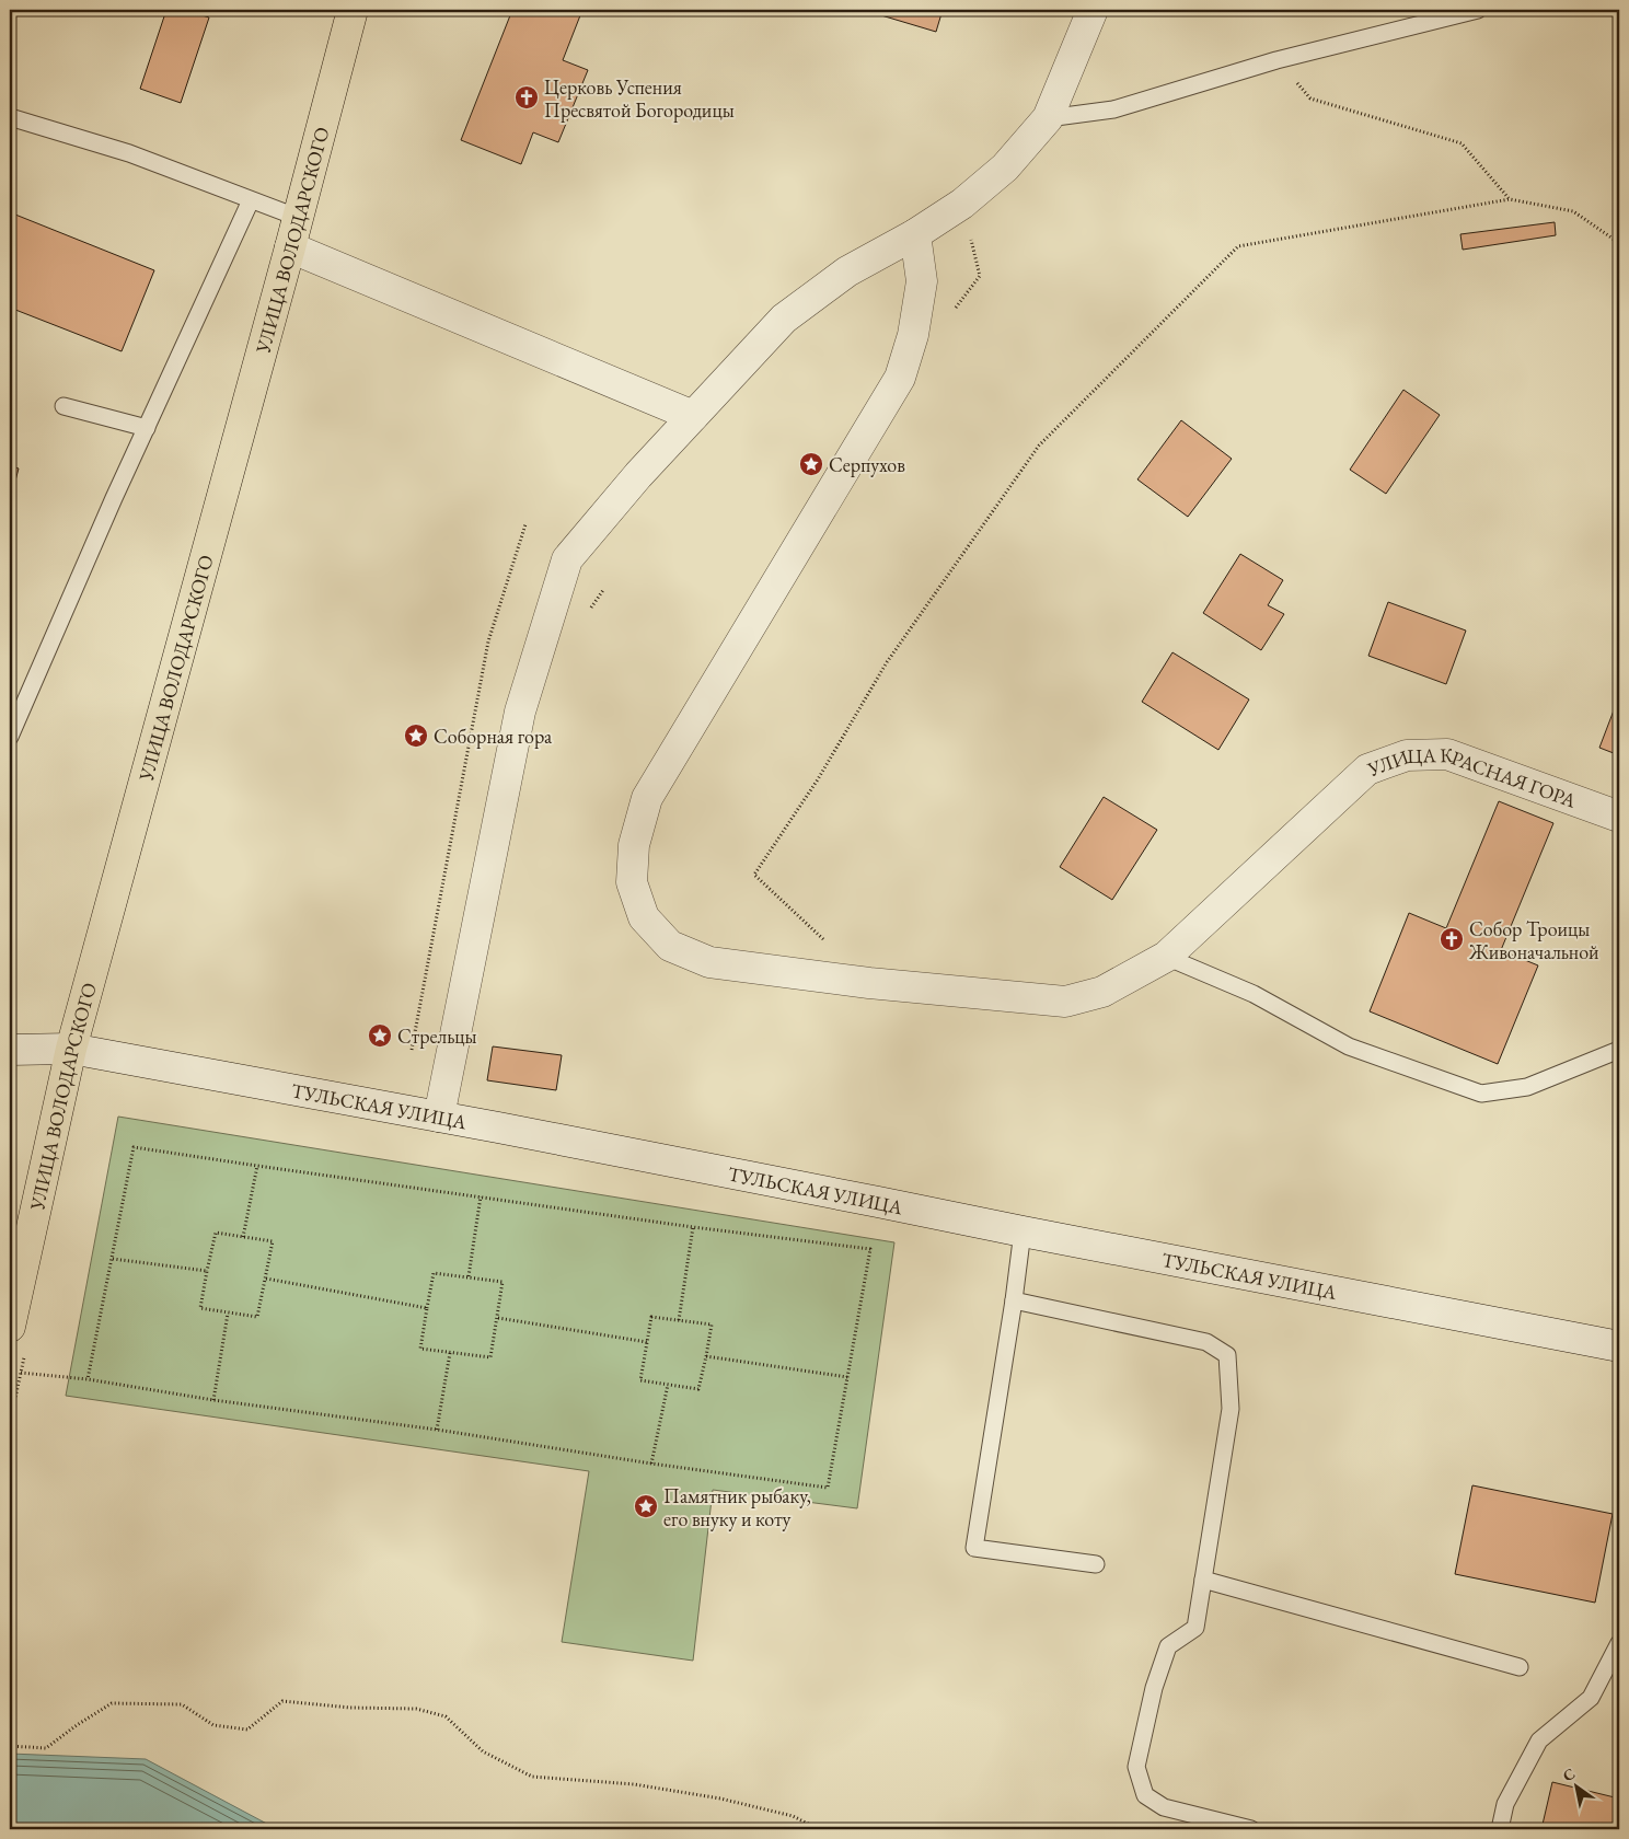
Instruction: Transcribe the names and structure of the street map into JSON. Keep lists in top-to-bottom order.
{
  "streets": {
    "main road": ["УЛИЦА ВОЛОДАРСКОГО"],
    "street": ["УЛИЦА КРАСНАЯ ГОРА", "ТУЛЬСКАЯ УЛИЦА"]
  },
  "crossings": [
    ["УЛИЦА ВОЛОДАРСКОГО", "ТУЛЬСКАЯ УЛИЦА"]
  ],
  "places": {
    "church": ["Церковь Успения Пресвятой Богородицы", "Собор Троицы Живоначальной"],
    "place": [
      "Серпухов",
      "Соборная гора",
      "Стрельцы",
      "Памятник рыбаку, его внуку и коту"
    ]
  },
  "north": "top left"
}
